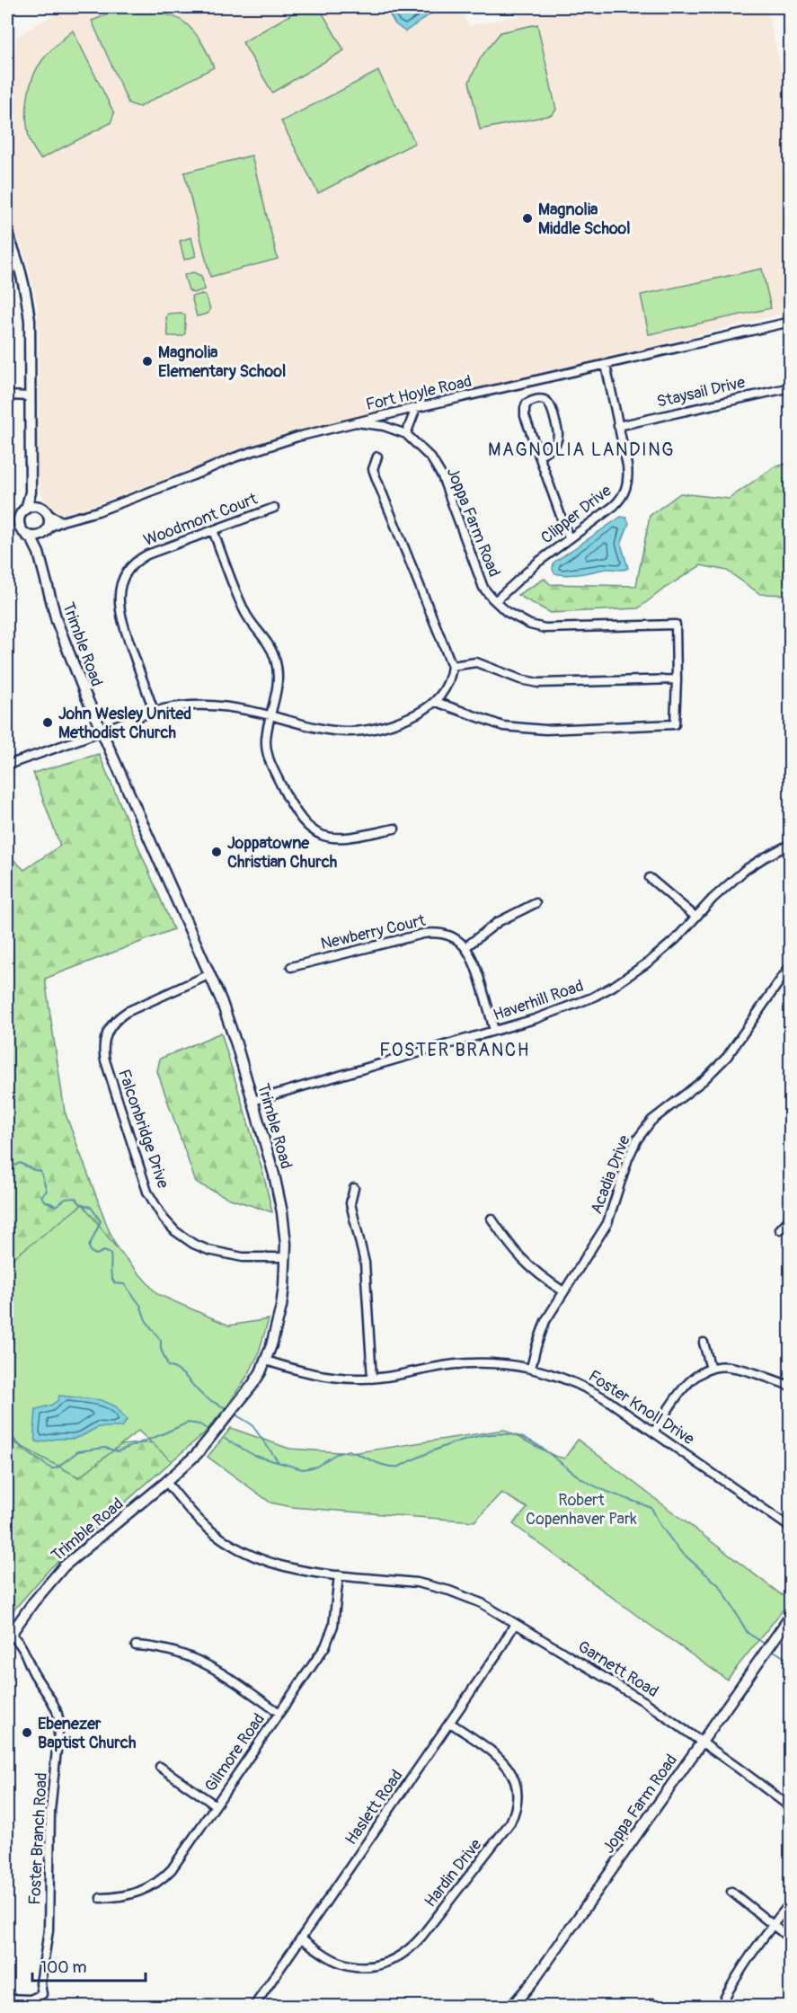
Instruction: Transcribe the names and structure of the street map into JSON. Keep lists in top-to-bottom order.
{
  "streets": {
    "street": [
      "Staysail Drive",
      "Fort Hoyle Road",
      "Clipper Drive",
      "Woodmont Court",
      "Joppa Farm Road",
      "Trimble Road",
      "Newberry Court",
      "Haverhill Road",
      "Falconbridge Drive",
      "Acadia Drive",
      "Foster Knoll Drive",
      "Garnett Road",
      "Gilmore Road",
      "Haslett Road",
      "Foster Branch Road",
      "Hardin Drive"
    ]
  },
  "crossings": [
    ["Staysail Drive", "Clipper Drive"],
    ["Fort Hoyle Road", "Clipper Drive"],
    ["Fort Hoyle Road", "Joppa Farm Road"],
    ["Fort Hoyle Road", "Trimble Road"],
    ["Clipper Drive", "Joppa Farm Road"],
    ["Joppa Farm Road", "Garnett Road"],
    ["Trimble Road", "Haverhill Road"],
    ["Trimble Road", "Falconbridge Drive"],
    ["Trimble Road", "Foster Knoll Drive"],
    ["Trimble Road", "Garnett Road"],
    ["Trimble Road", "Foster Branch Road"],
    ["Acadia Drive", "Foster Knoll Drive"],
    ["Garnett Road", "Gilmore Road"],
    ["Garnett Road", "Haslett Road"],
    ["Haslett Road", "Hardin Drive"]
  ],
  "districts": ["MAGNOLIA LANDING", "FOSTER BRANCH"],
  "parks": ["Robert Copenhaver Park"],
  "places": [
    "Magnolia Middle School",
    "Magnolia Elementary School",
    "John Wesley United Methodist Church",
    "Joppatowne Christian Church",
    "Ebenezer Baptist Church"
  ],
  "scale_bar": "100 m"
}
